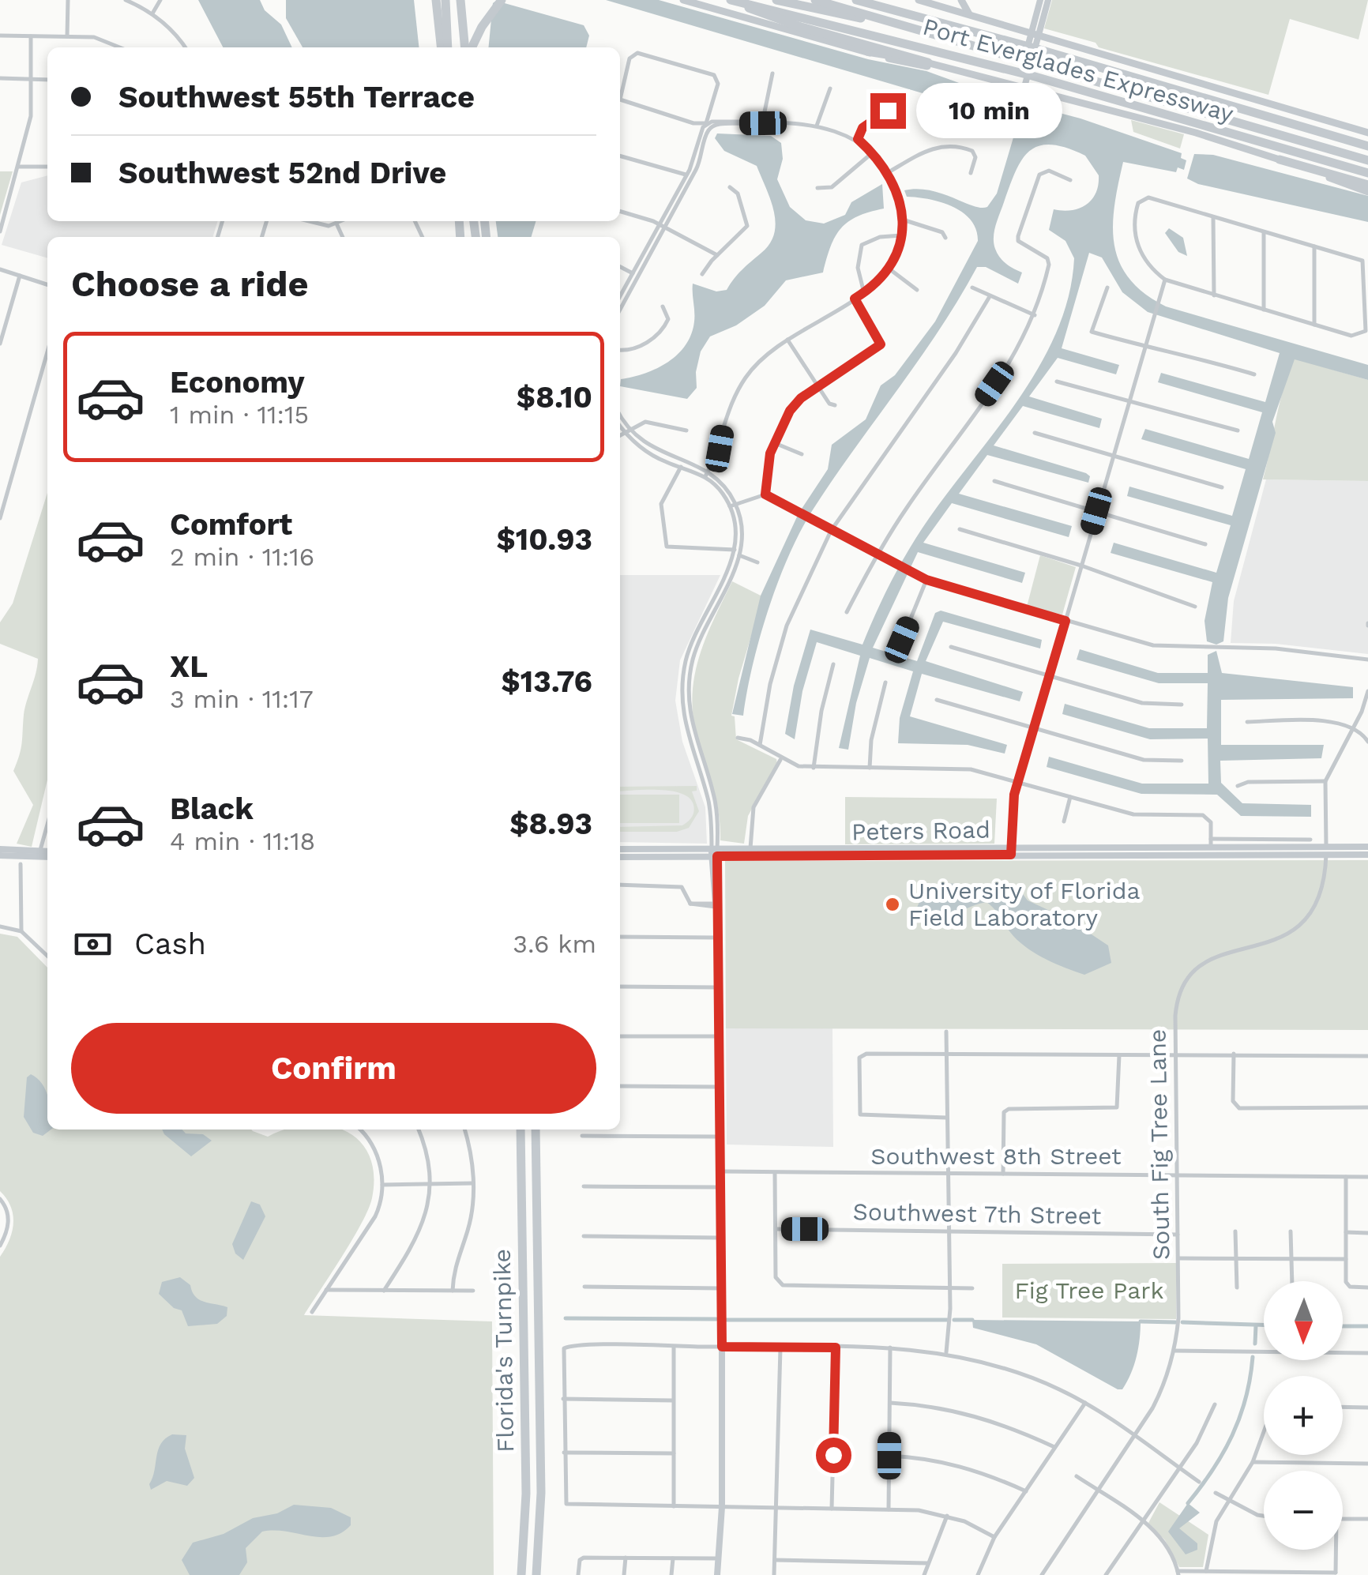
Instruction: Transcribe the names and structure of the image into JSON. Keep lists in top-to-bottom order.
{
  "streets": {
    "highway": ["Port Everglades Expressway", "Florida's Turnpike"],
    "main road": ["Peters Road"],
    "street": ["South Fig Tree Lane", "Southwest 8th Street", "Southwest 7th Street"]
  },
  "crossings": [
    ["Peters Road", "South Fig Tree Lane"],
    ["South Fig Tree Lane", "Southwest 8th Street"],
    ["South Fig Tree Lane", "Southwest 7th Street"]
  ],
  "parks": ["Fig Tree Park"],
  "places": ["University of Florida Field Laboratory"],
  "north": "bottom",
  "page": {
    "banner": ["Southwest 55th Terrace", "Southwest 52nd Drive"],
    "bubble": "10 min",
    "heading": "Choose a ride",
    "list": [
      {
        "name": "Economy",
        "note": "1 min · 11:15",
        "value": "$8.10"
      },
      {
        "name": "Comfort",
        "note": "2 min · 11:16",
        "value": "$10.93"
      },
      {
        "name": "XL",
        "note": "3 min · 11:17",
        "value": "$13.76"
      },
      {
        "name": "Black",
        "note": "4 min · 11:18",
        "value": "$8.93"
      }
    ],
    "pay": ["Cash", "3.6 km"],
    "buttons": "Confirm",
    "map_buttons": ["+", "−"]
  }
}
